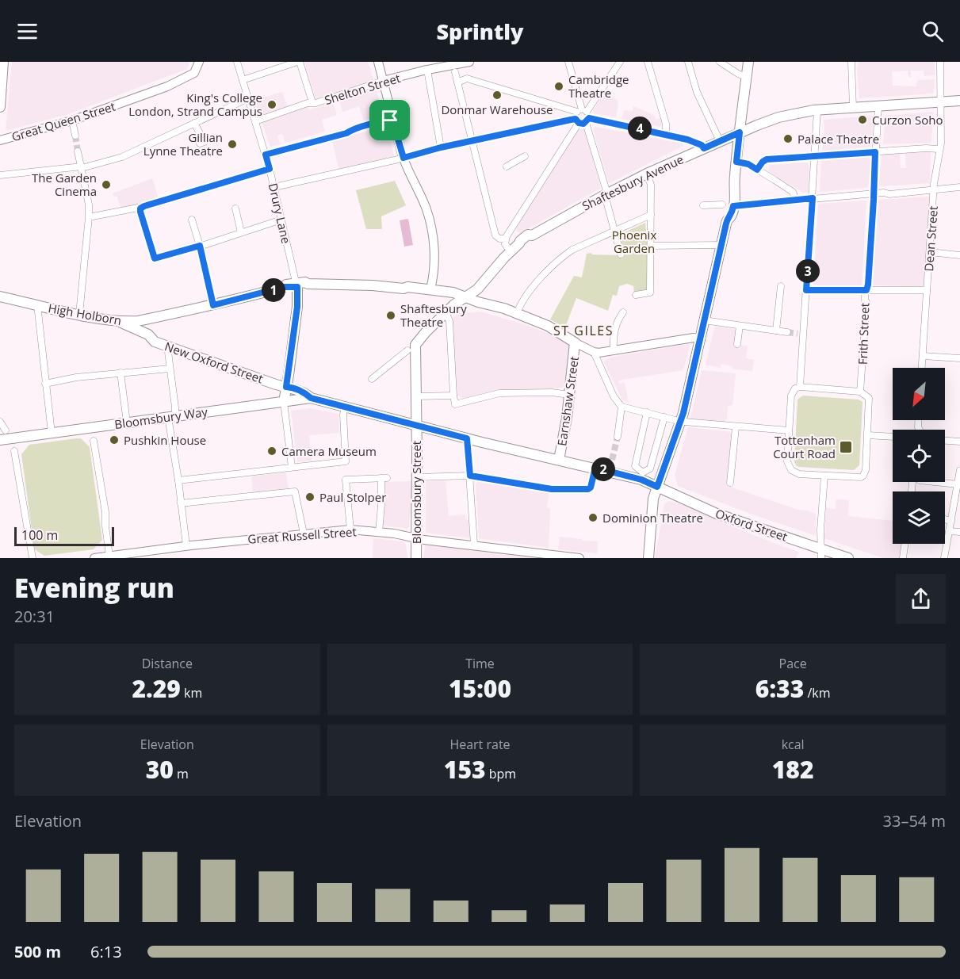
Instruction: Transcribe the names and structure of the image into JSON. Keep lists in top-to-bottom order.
{
  "streets": {
    "main road": [
      "Shaftesbury Avenue",
      "High Holborn",
      "New Oxford Street",
      "Earnshaw Street",
      "Bloomsbury Way",
      "Bloomsbury Street",
      "Oxford Street"
    ],
    "street": [
      "Shelton Street",
      "Great Queen Street",
      "Drury Lane",
      "Dean Street",
      "Frith Street",
      "Great Russell Street"
    ]
  },
  "crossings": [
    ["Shaftesbury Avenue", "Dean Street"],
    ["Shaftesbury Avenue", "Frith Street"],
    ["Shaftesbury Avenue", "Bloomsbury Street"],
    ["Drury Lane", "High Holborn"],
    ["High Holborn", "New Oxford Street"],
    ["New Oxford Street", "Bloomsbury Way"],
    ["Bloomsbury Street", "Great Russell Street"]
  ],
  "districts": ["ST GILES"],
  "parks": ["Phoenix Garden"],
  "places": {
    "other": [
      "Cambridge Theatre",
      "Donmar Warehouse",
      "King's College London, Strand Campus",
      "Curzon Soho",
      "Palace Theatre",
      "Gillian Lynne Theatre",
      "The Garden Cinema",
      "Shaftesbury Theatre",
      "Pushkin House",
      "Camera Museum",
      "Paul Stolper",
      "Dominion Theatre"
    ],
    "transit": ["Tottenham Court Road"]
  },
  "scale_bar": "100 m",
  "north": "bottom left",
  "page": {
    "header": "Sprintly",
    "pins": [
      "4",
      "3",
      "1",
      "2"
    ],
    "scale": "100 m",
    "heading": ["Evening run", "20:31"],
    "stats": [
      ["Distance", "2.29 km"],
      ["Time", "15:00"],
      ["Pace", "6:33 /km"],
      ["Elevation", "30 m"],
      ["Heart rate", "153 bpm"],
      ["kcal", "182"]
    ],
    "chart": ["Elevation", "33–54 m"],
    "list": [
      {
        "name": "500 m",
        "note": "6:13"
      }
    ]
  }
}
